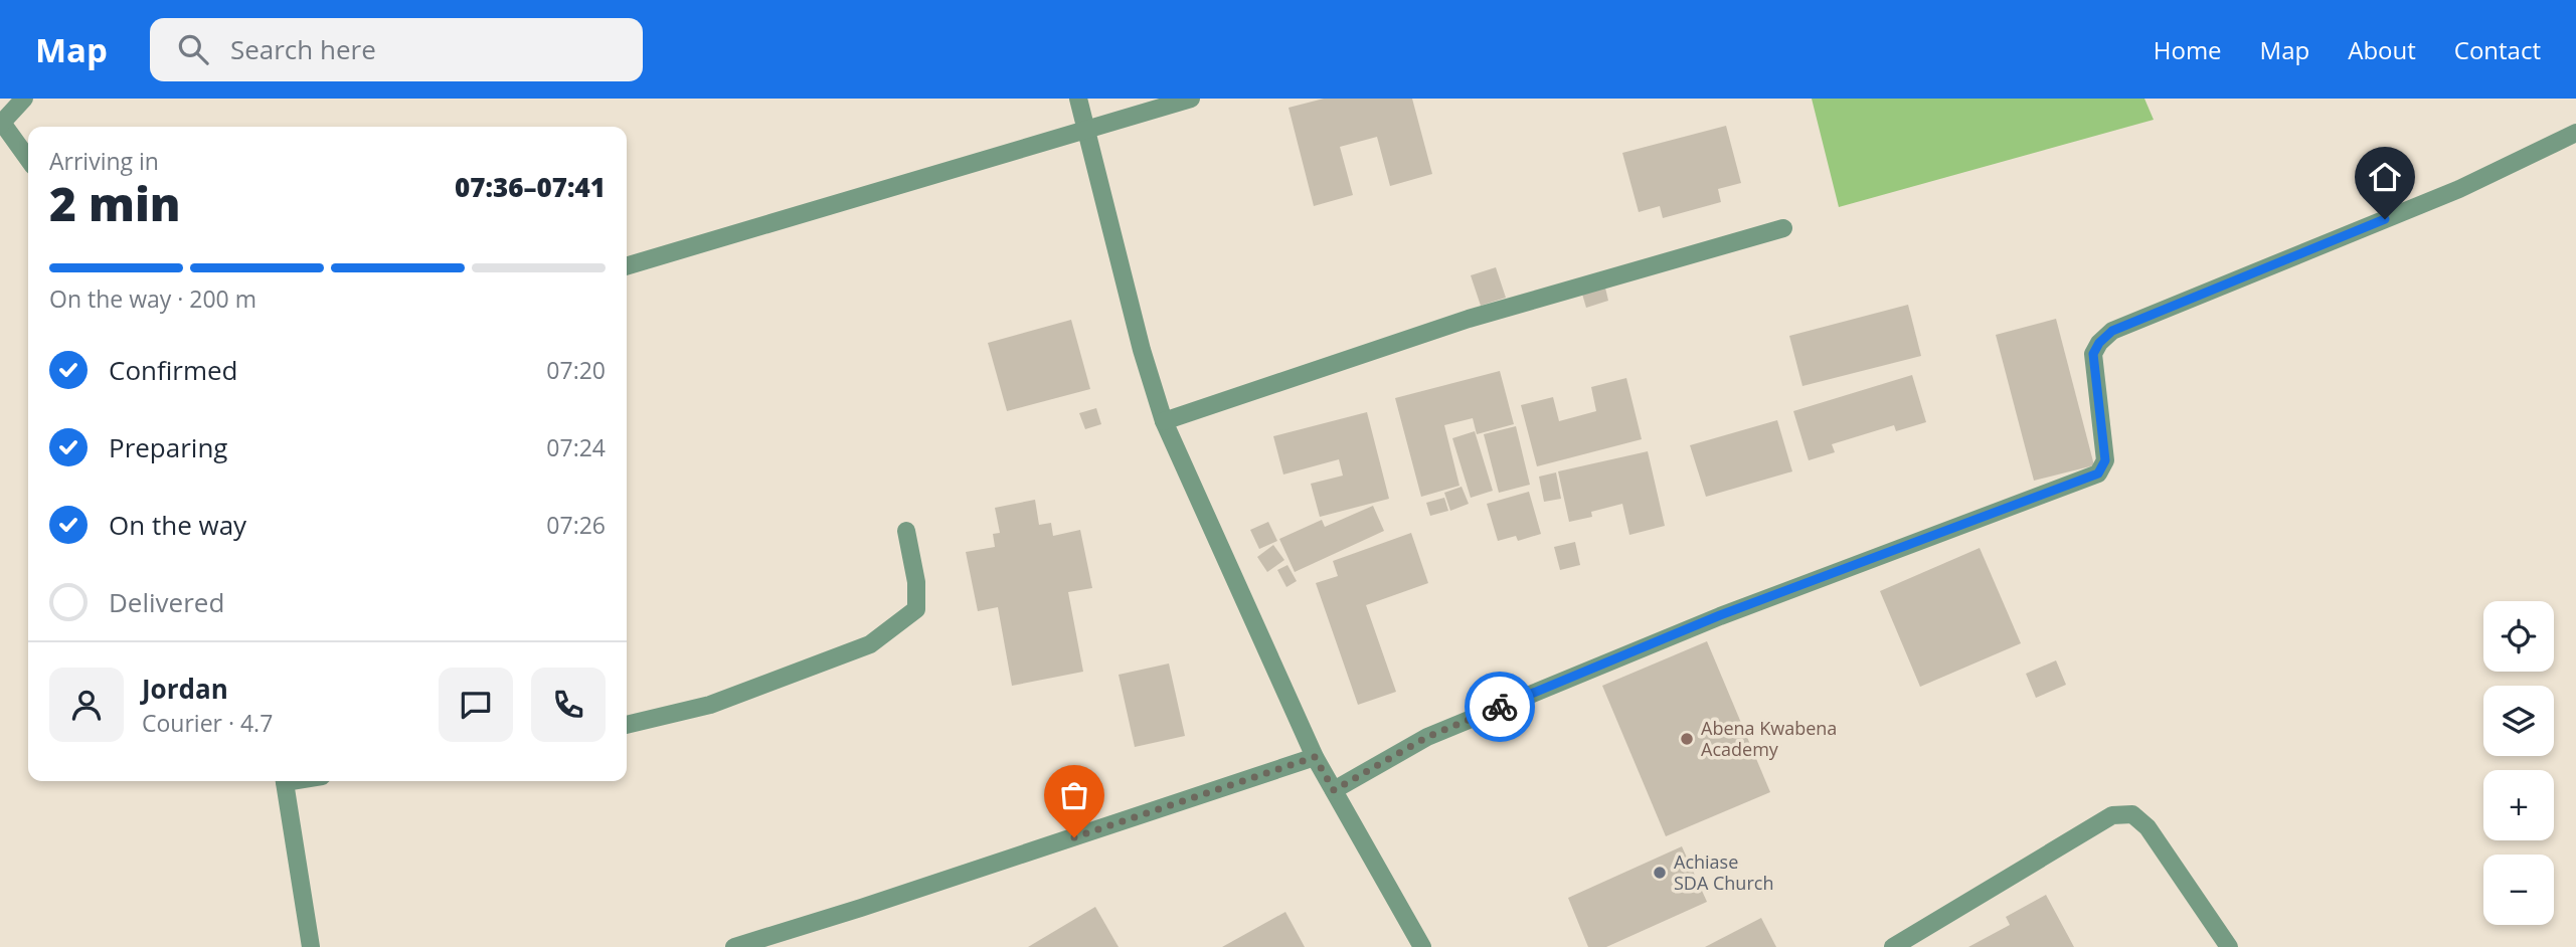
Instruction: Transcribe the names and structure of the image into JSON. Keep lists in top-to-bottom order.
{
  "places": ["Abena Kwabena Academy", "Achiase SDA Church"],
  "page": {
    "header": "Map",
    "search": "Search here",
    "nav": [
      "Home",
      "Map",
      "About",
      "Contact"
    ],
    "heading": ["2 min", "Arriving in", "07:36–07:41"],
    "panel": ["Jordan", "Courier · 4.7"],
    "bar": "On the way · 200 m",
    "list": [
      ["Confirmed", "07:20"],
      ["Preparing", "07:24"],
      ["On the way", "07:26"],
      "Delivered"
    ],
    "map_buttons": ["+", "−"]
  }
}
